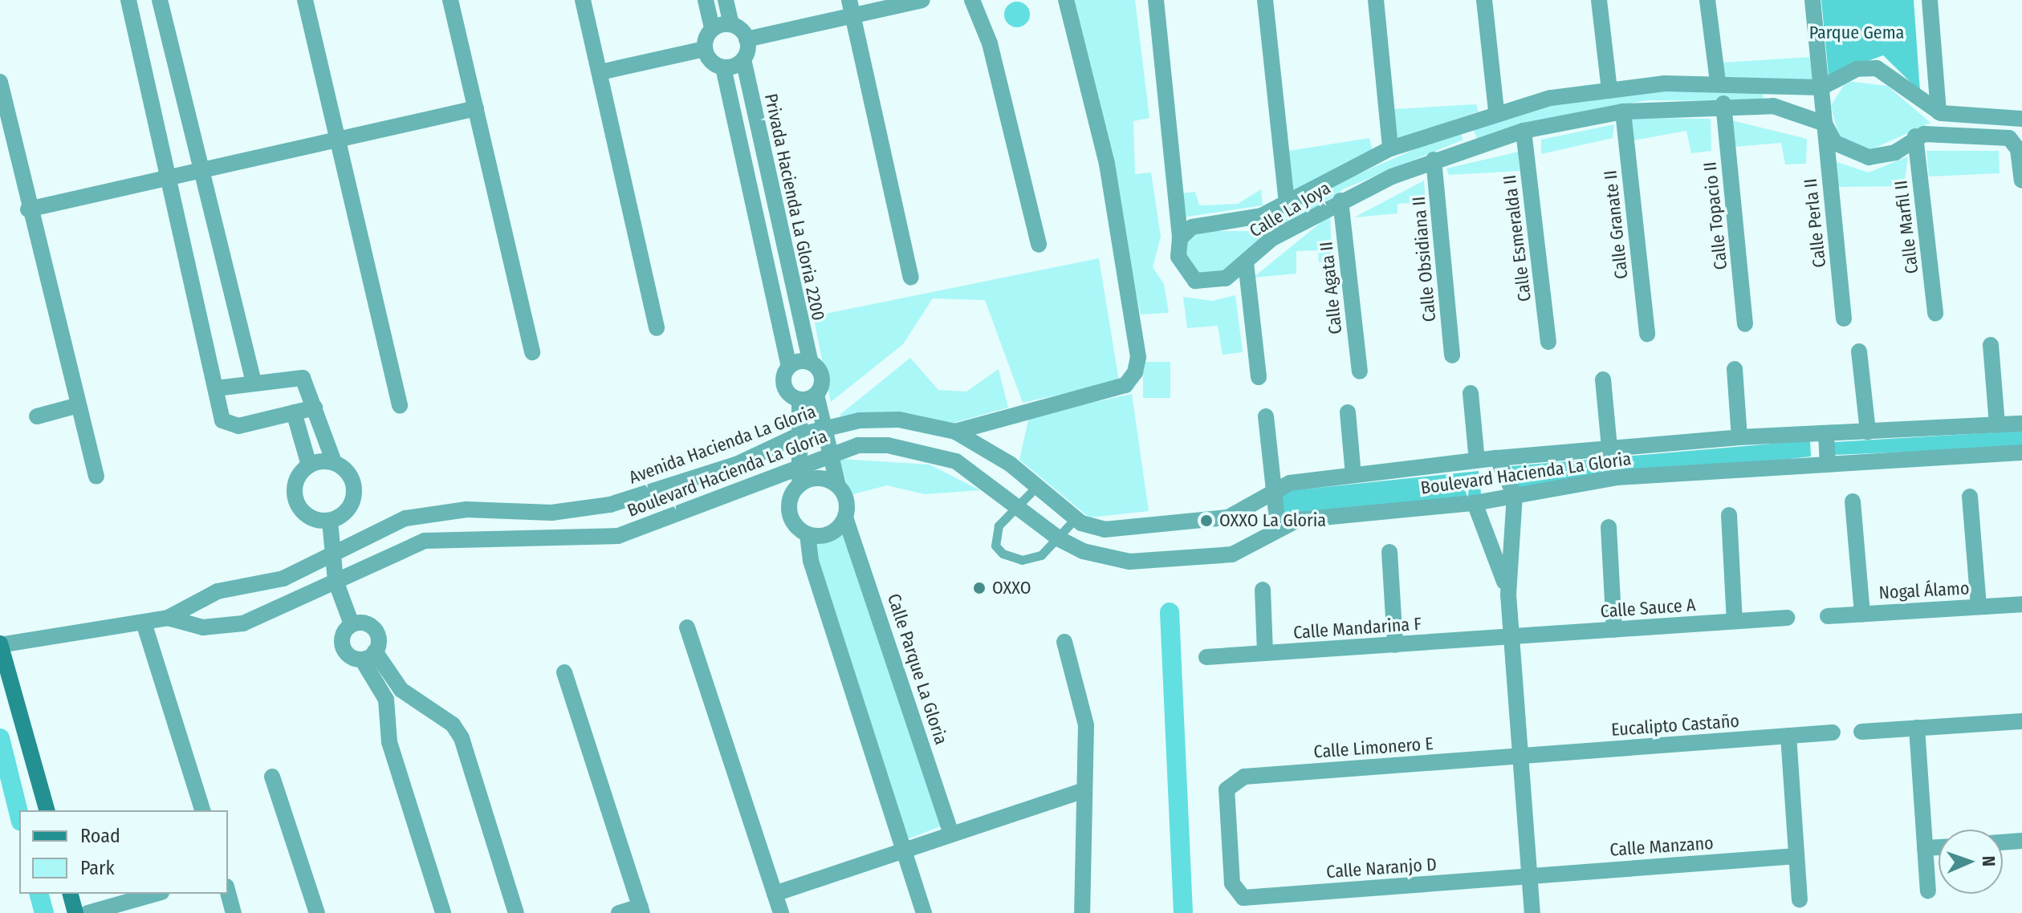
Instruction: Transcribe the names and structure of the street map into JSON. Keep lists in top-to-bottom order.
{
  "streets": {
    "street": [
      "Privada Hacienda La Gloria 2200",
      "Calle La Joya",
      "Calle Topacio II",
      "Calle Perla II",
      "Calle Granate II",
      "Calle Marfil II",
      "Calle Esmeralda II",
      "Calle Obsidiana II",
      "Calle Agata II",
      "Avenida Hacienda La Gloria",
      "Boulevard Hacienda La Gloria",
      "Nogal Álamo",
      "Calle Sauce A",
      "Calle Mandarina F",
      "Calle Parque La Gloria",
      "Eucalipto Castaño",
      "Calle Limonero E",
      "Calle Manzano",
      "Calle Naranjo D"
    ]
  },
  "crossings": [
    ["Calle La Joya", "Calle Topacio II"],
    ["Calle La Joya", "Calle Perla II"],
    ["Calle La Joya", "Calle Granate II"],
    ["Calle La Joya", "Calle Esmeralda II"],
    ["Calle La Joya", "Calle Obsidiana II"],
    ["Calle La Joya", "Calle Agata II"],
    ["Avenida Hacienda La Gloria", "Boulevard Hacienda La Gloria"],
    ["Calle Sauce A", "Calle Mandarina F"],
    ["Eucalipto Castaño", "Calle Limonero E"],
    ["Calle Limonero E", "Calle Naranjo D"],
    ["Calle Manzano", "Calle Naranjo D"]
  ],
  "parks": ["Parque Gema"],
  "places": ["OXXO La Gloria", "OXXO"],
  "legend": ["Road", "Park"],
  "north": "right"
}
